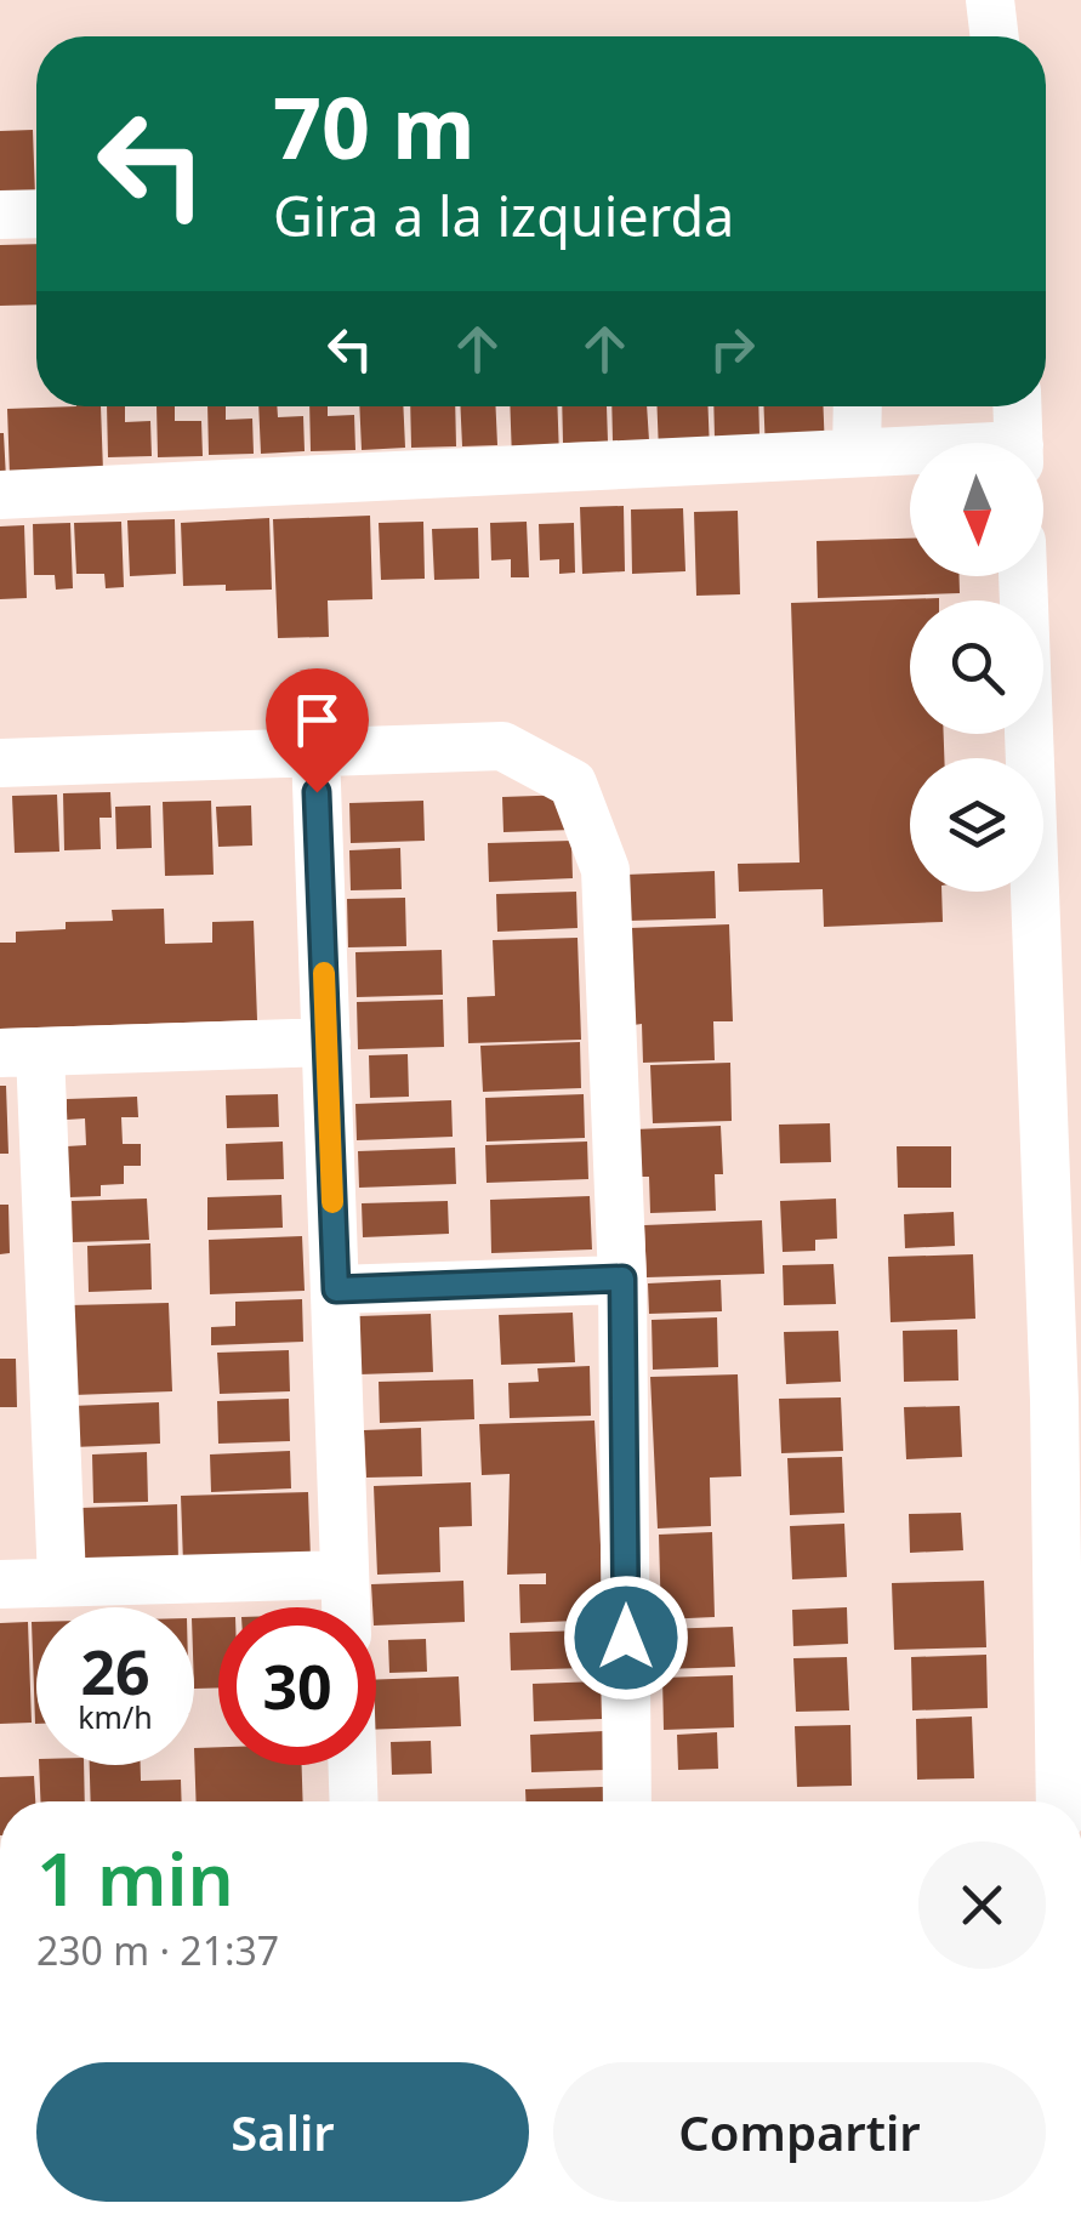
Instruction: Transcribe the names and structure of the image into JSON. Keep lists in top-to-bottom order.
{
  "north": "bottom",
  "page": {
    "turn": ["70 m", "Gira a la izquierda"],
    "speed": "26 km/h",
    "limit": "30",
    "heading": ["1 min", "230 m · 21:37"],
    "buttons": ["Salir", "Compartir"]
  }
}
